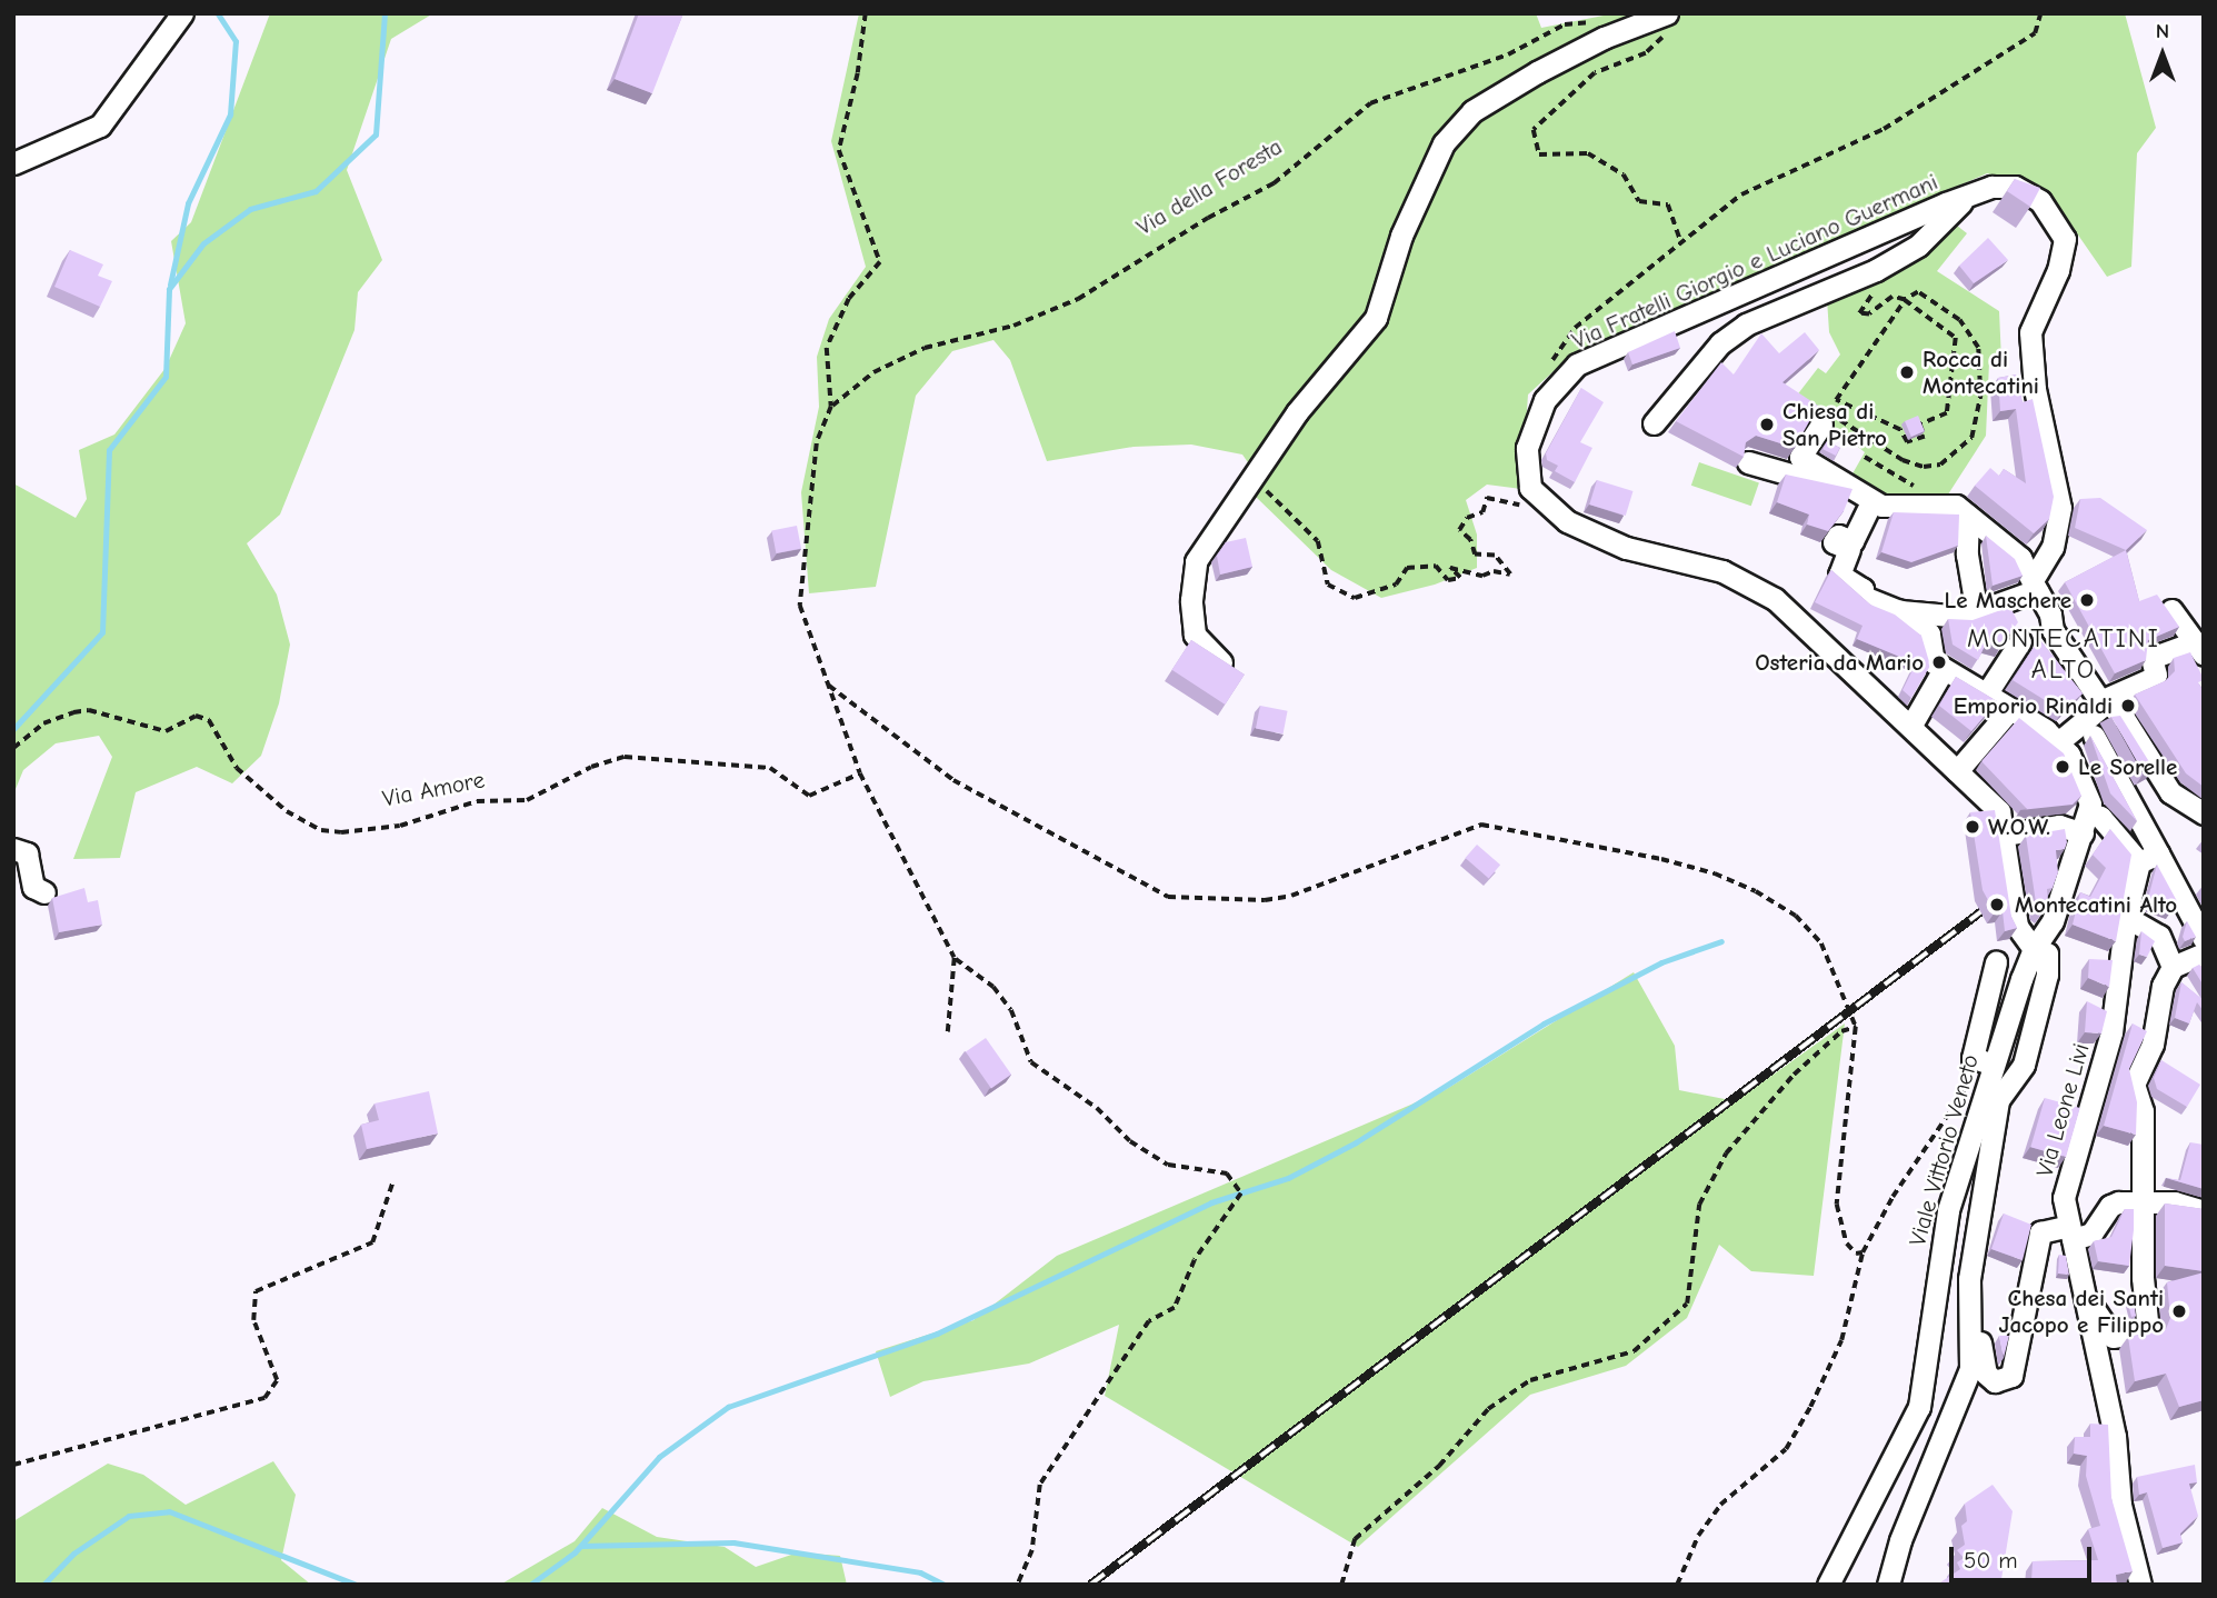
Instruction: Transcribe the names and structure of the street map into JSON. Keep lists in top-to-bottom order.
{
  "streets": {
    "street": ["Via Fratelli Giorgio e Luciano Guermani", "Via Leone Livi", "Viale Vittorio Veneto"],
    "path": ["Via della Foresta", "Via Amore"]
  },
  "crossings": [
    ["Via Fratelli Giorgio e Luciano Guermani", "Viale Vittorio Veneto"]
  ],
  "districts": ["MONTECATINI ALTO"],
  "places": [
    "Rocca di Montecatini",
    "Chiesa di San Pietro",
    "Le Maschere",
    "Osteria da Mario",
    "Emporio Rinaldi",
    "Le Sorelle",
    "W.O.W.",
    "Montecatini Alto",
    "Chesa dei Santi Jacopo e Filippo"
  ],
  "scale_bar": "50 m",
  "north": "top"
}
